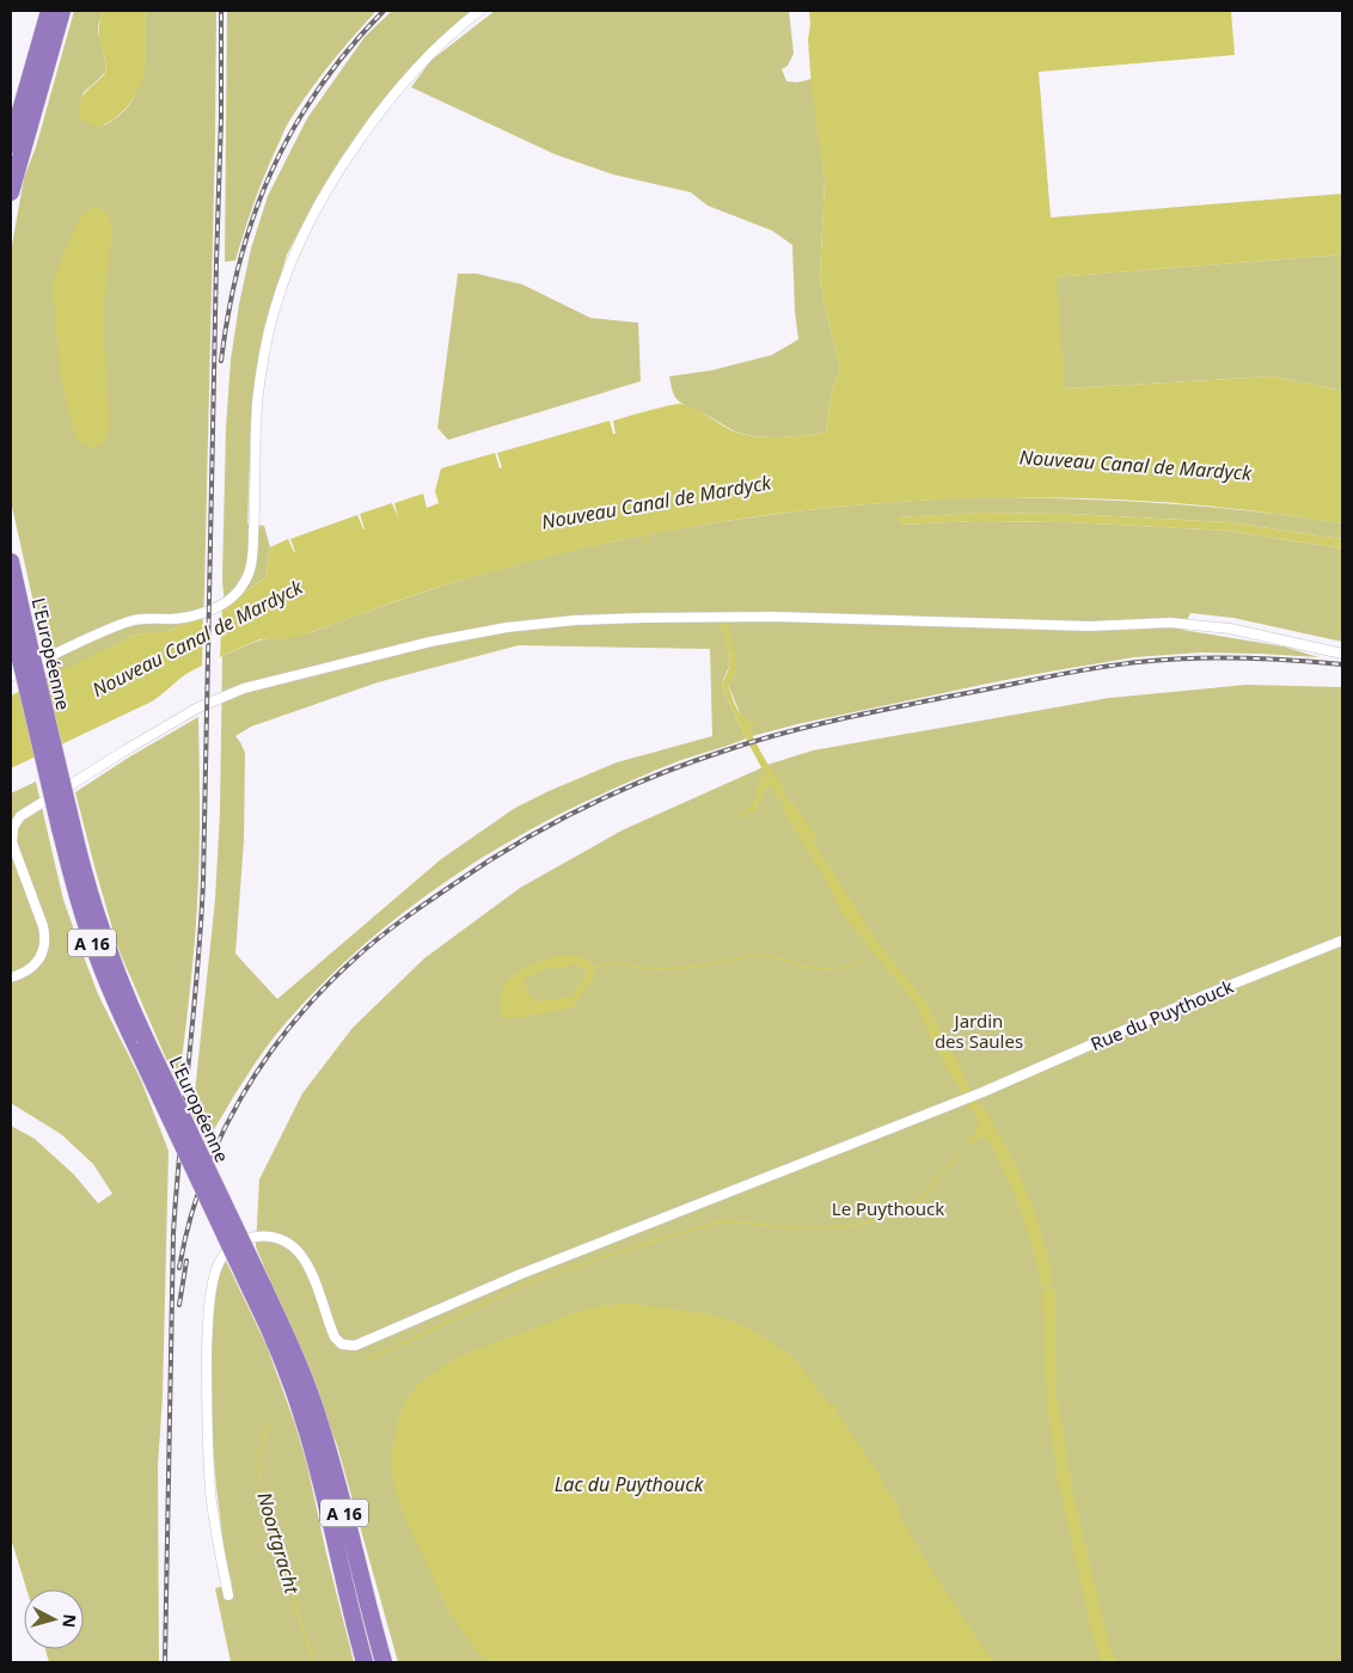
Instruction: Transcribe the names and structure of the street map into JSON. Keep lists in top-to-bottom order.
{
  "streets": {
    "highway": ["L'Européenne", "A 16"],
    "street": ["Rue du Puythouck"]
  },
  "water": ["Nouveau Canal de Mardyck", "Lac du Puythouck", "Noortgracht"],
  "parks": ["Jardin des Saules", "Le Puythouck"],
  "north": "right"
}
